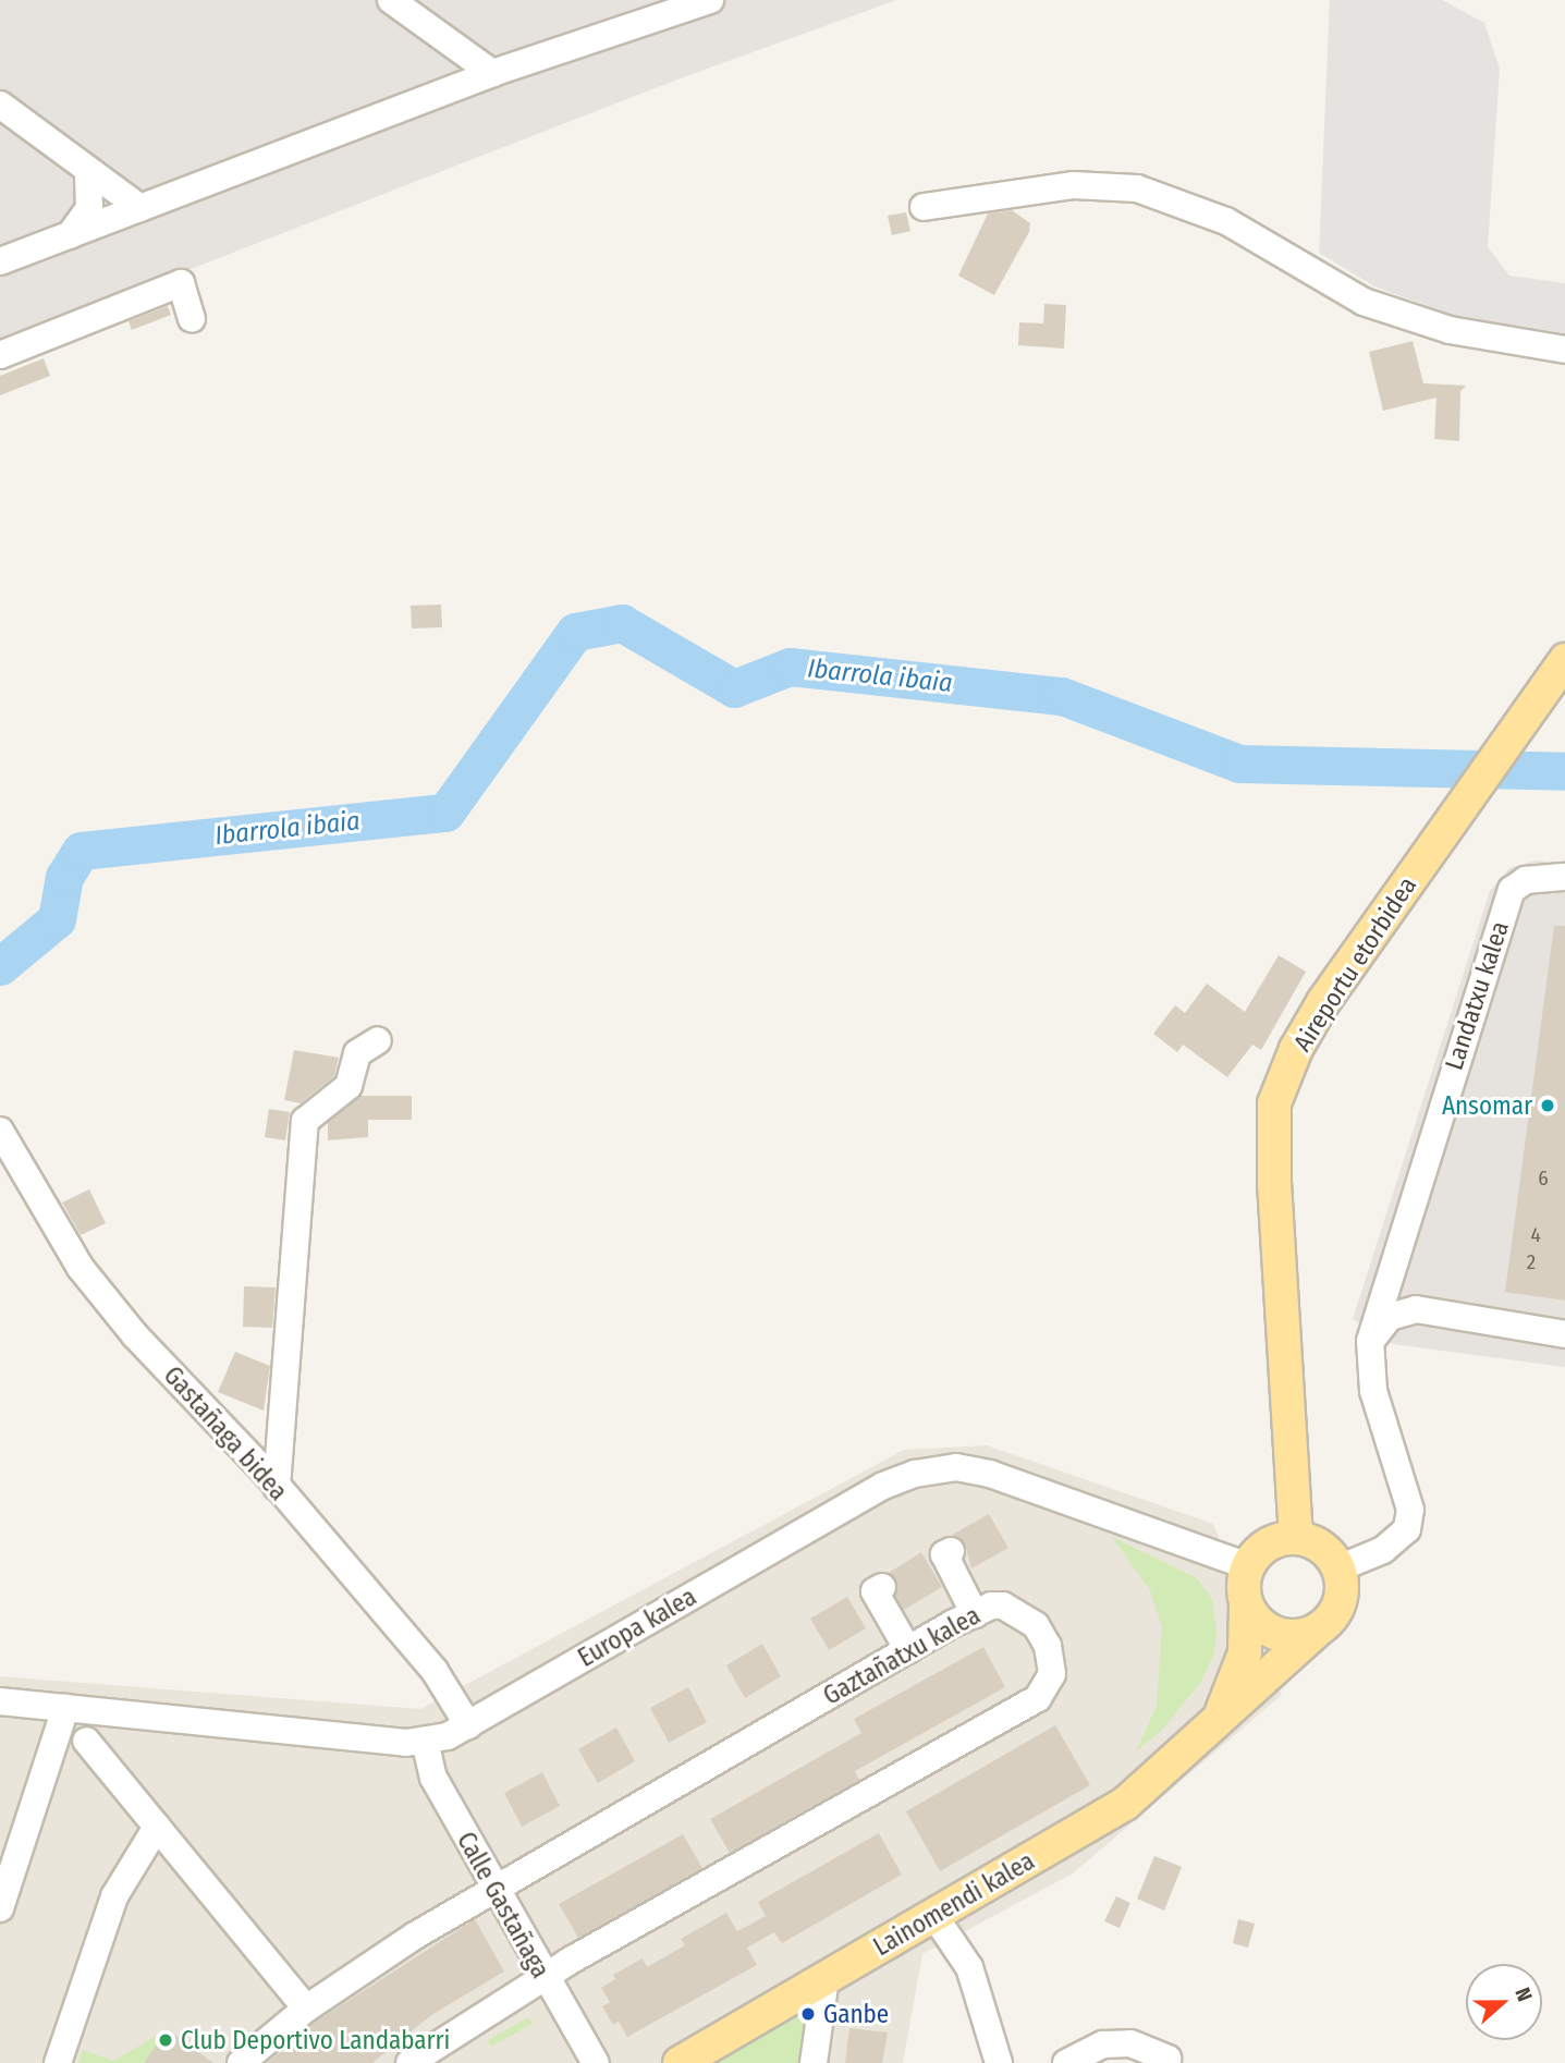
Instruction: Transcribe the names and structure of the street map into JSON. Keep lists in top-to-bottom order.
{
  "streets": {
    "main road": ["Aireportu etorbidea", "Lainomendi kalea"],
    "street": [
      "Landatxu kalea",
      "Gastañaga bidea",
      "Europa kalea",
      "Gaztañatxu kalea",
      "Calle Gastañaga"
    ]
  },
  "crossings": [
    ["Aireportu etorbidea", "Landatxu kalea"],
    ["Aireportu etorbidea", "Europa kalea"],
    ["Aireportu etorbidea", "Lainomendi kalea"],
    ["Landatxu kalea", "Europa kalea"],
    ["Landatxu kalea", "Lainomendi kalea"],
    ["Gastañaga bidea", "Europa kalea"],
    ["Europa kalea", "Lainomendi kalea"],
    ["Europa kalea", "Calle Gastañaga"],
    ["Gaztañatxu kalea", "Calle Gastañaga"]
  ],
  "water": ["Ibarrola ibaia"],
  "places": ["Ansomar", "Ganbe", "Club Deportivo Landabarri"],
  "house_numbers": ["6", "4", "2"],
  "north": "right"
}
